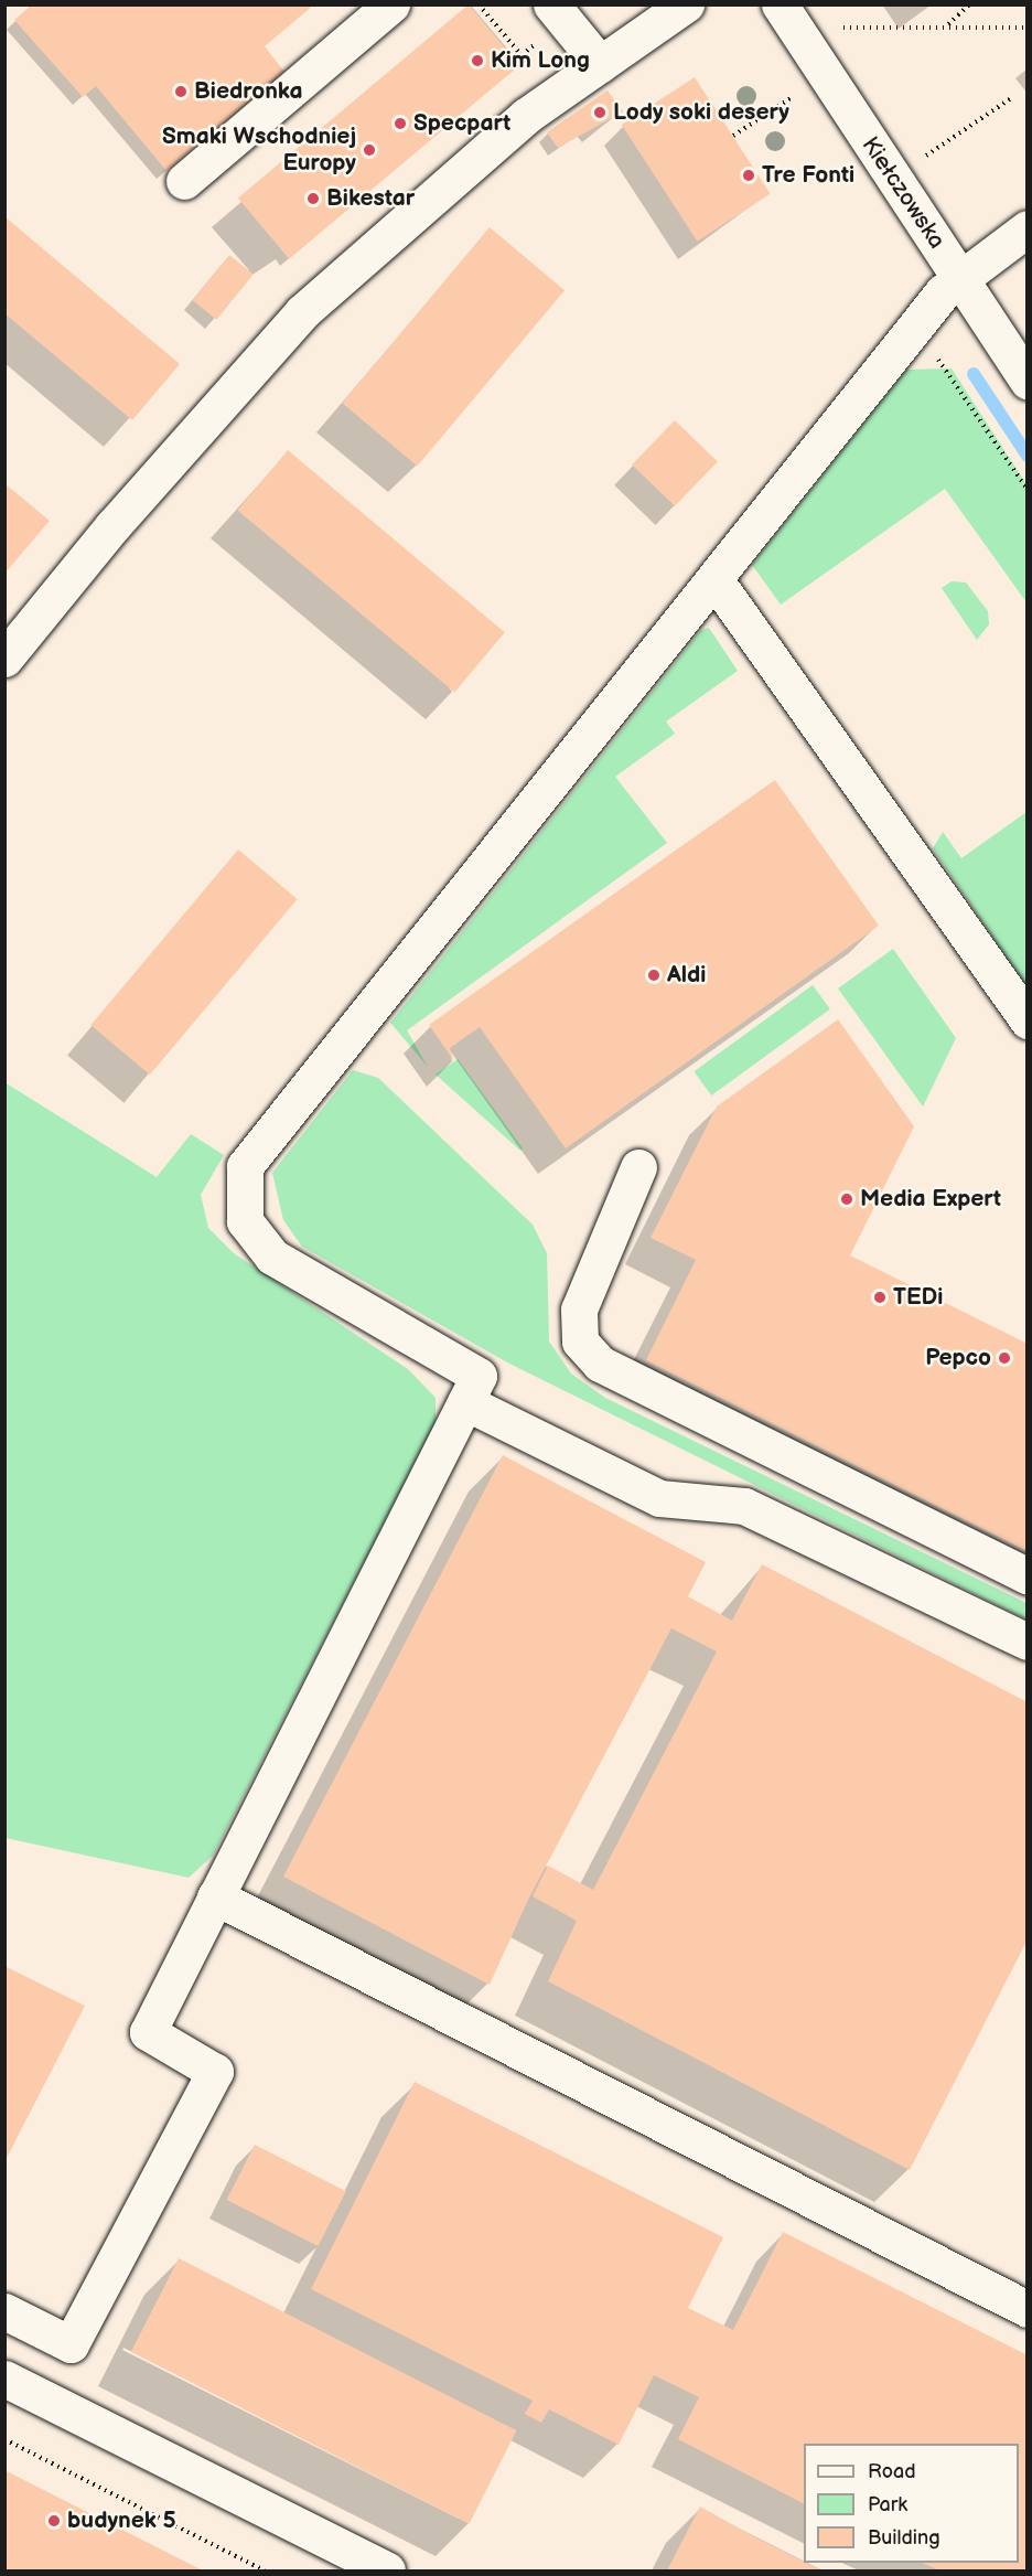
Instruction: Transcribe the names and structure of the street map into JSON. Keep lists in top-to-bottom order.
{
  "streets": {
    "street": ["Kiełczowska"]
  },
  "places": [
    "Kim Long",
    "Biedronka",
    "Lody soki desery",
    "Specpart",
    "Smaki Wschodniej Europy",
    "Tre Fonti",
    "Bikestar",
    "Aldi",
    "Media Expert",
    "TEDi",
    "Pepco",
    "budynek 5"
  ],
  "legend": ["Road", "Park", "Building"]
}
